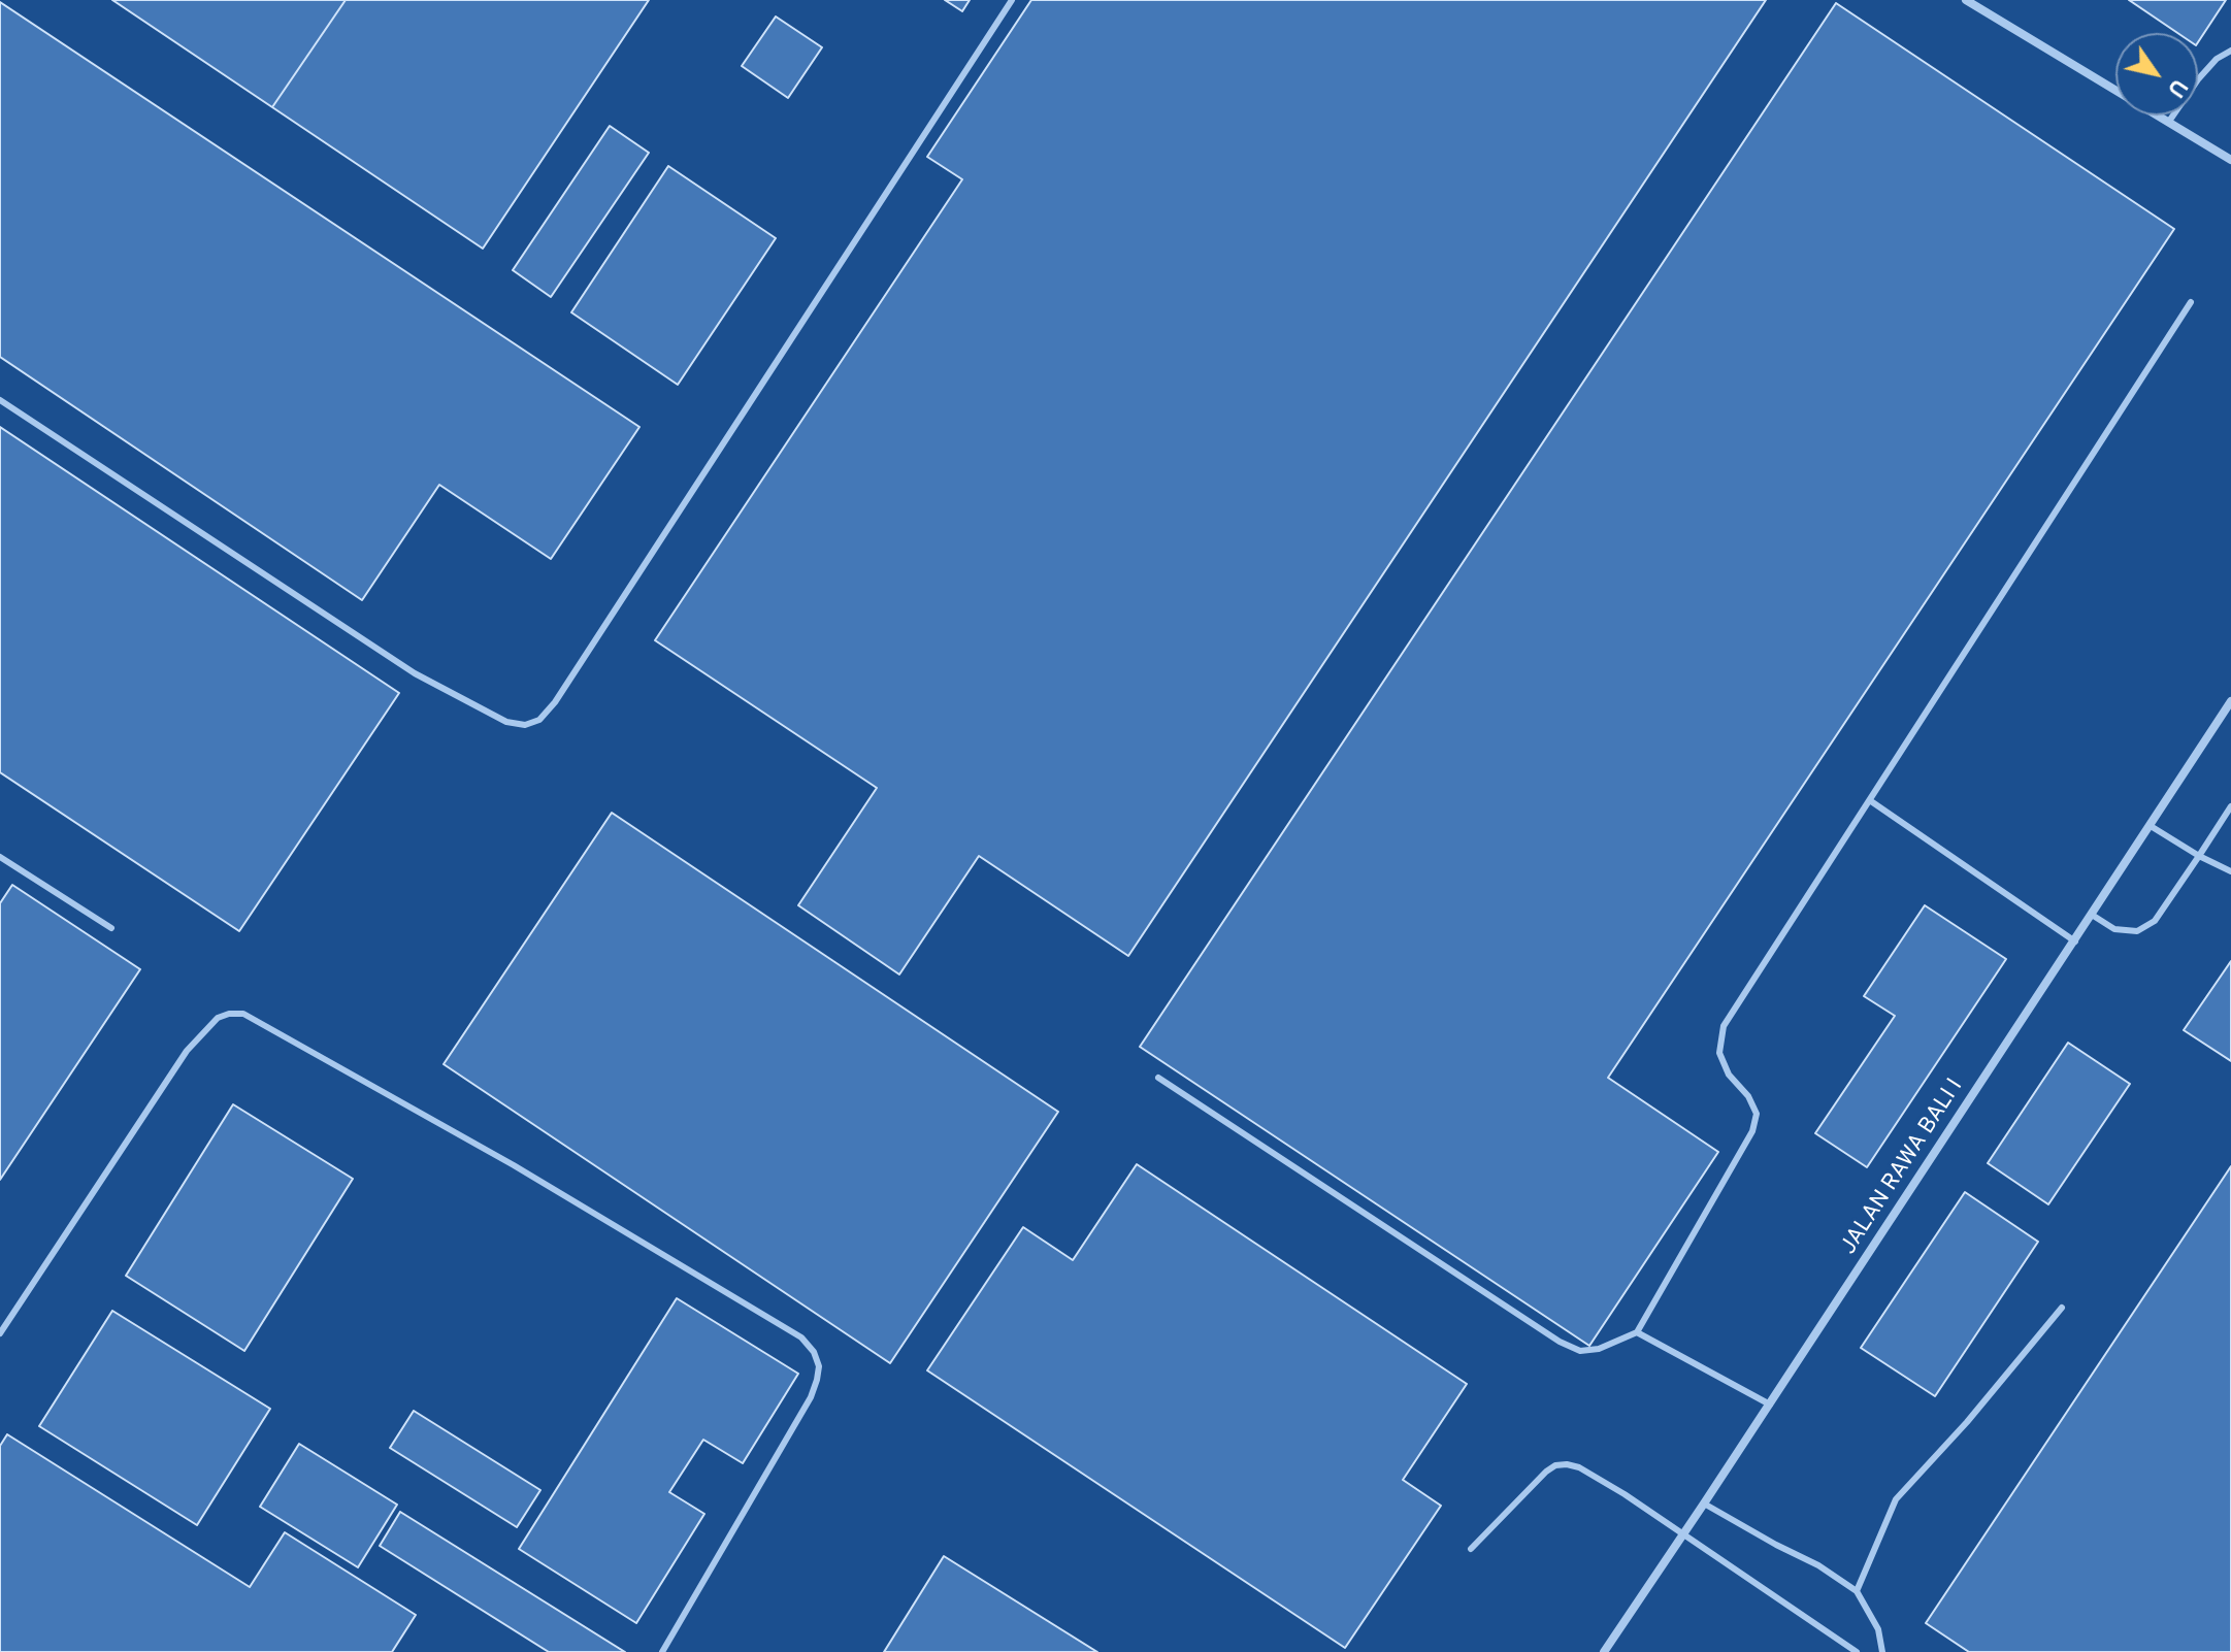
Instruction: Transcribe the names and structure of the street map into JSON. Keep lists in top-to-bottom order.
{
  "streets": {
    "street": ["JALAN RAWA BALI I"]
  },
  "north": "bottom right"
}
